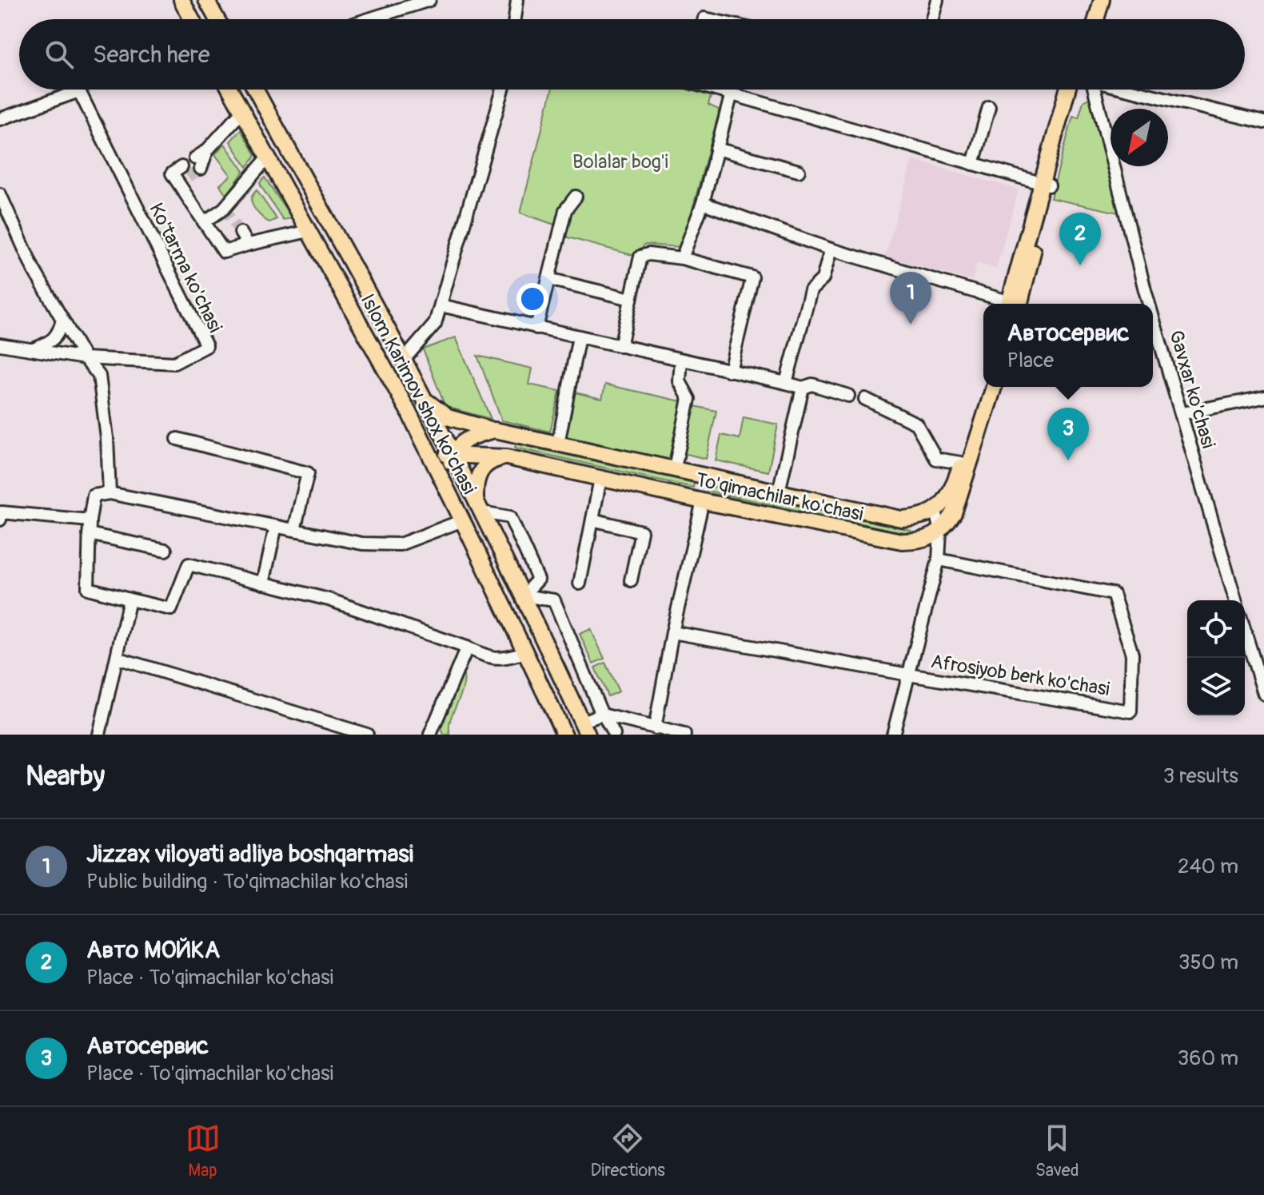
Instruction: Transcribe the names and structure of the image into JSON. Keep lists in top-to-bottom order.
{
  "streets": {
    "main road": ["Islom Karimov shox ko'chasi", "To'qimachilar ko'chasi"],
    "street": ["Ko'tarma ko'chasi", "Gavxar ko'chasi", "Afrosiyob berk ko'chasi"]
  },
  "crossings": [
    ["Islom Karimov shox ko'chasi", "To'qimachilar ko'chasi"]
  ],
  "parks": ["Bolalar bog'i"],
  "north": "bottom left",
  "page": {
    "search": "Search here",
    "pins": ["2", "1", "3"],
    "popup": ["Автосервис", "Place"],
    "heading": ["Nearby", "3 results"],
    "list": [
      {
        "mark": "1",
        "name": "Jizzax viloyati adliya boshqarmasi",
        "note": "Public building · To'qimachilar ko'chasi",
        "value": "240 m"
      },
      {
        "mark": "2",
        "name": "Авто МОЙКА",
        "note": "Place · To'qimachilar ko'chasi",
        "value": "350 m"
      },
      {
        "mark": "3",
        "name": "Автосервис",
        "note": "Place · To'qimachilar ko'chasi",
        "value": "360 m"
      }
    ],
    "nav": ["Map", "Directions", "Saved"]
  }
}
